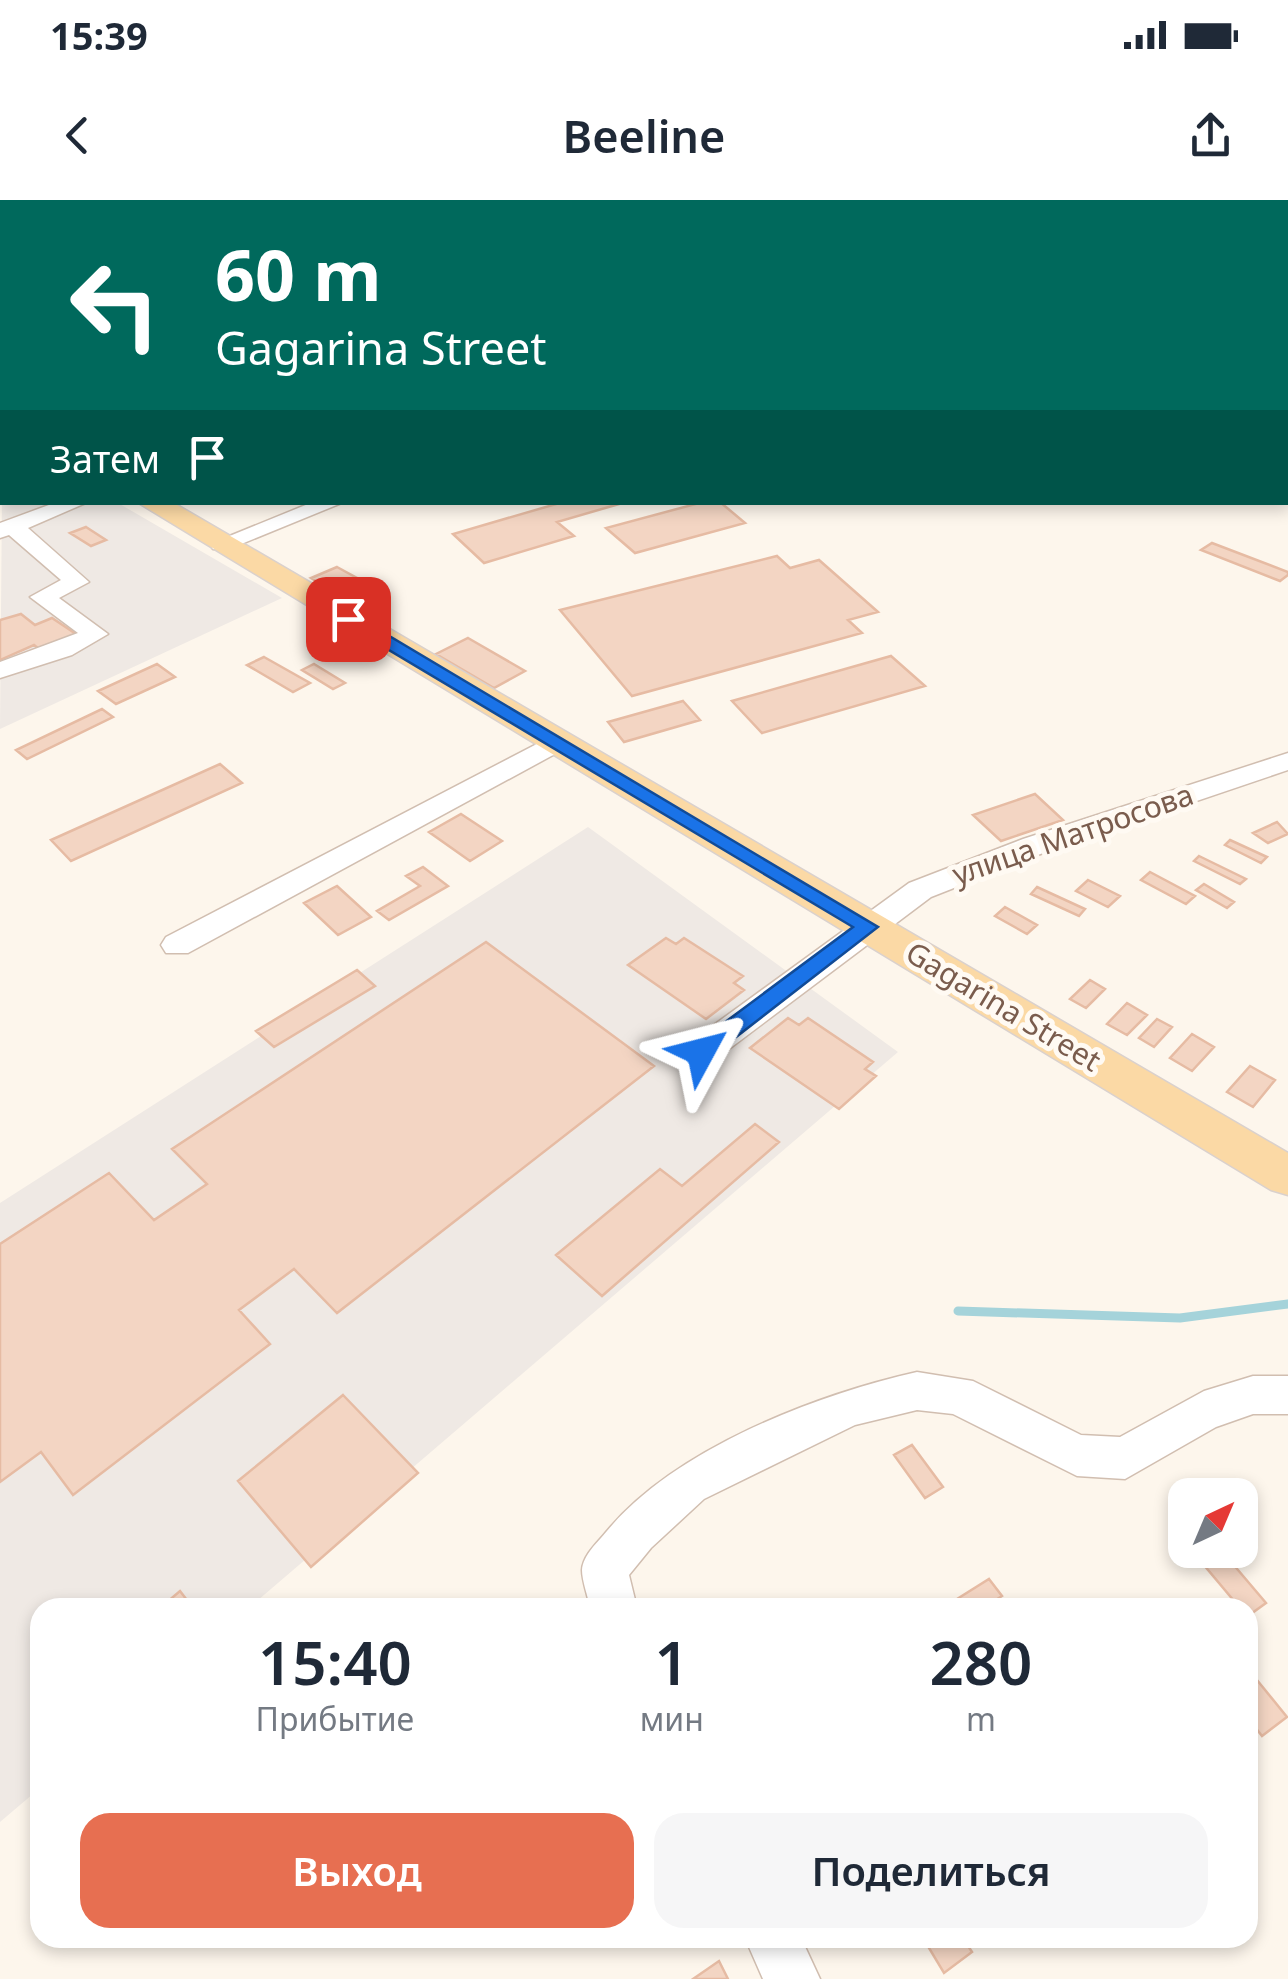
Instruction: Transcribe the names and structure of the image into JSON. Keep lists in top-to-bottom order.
{
  "streets": {
    "main road": ["Gagarina Street"],
    "street": ["улица Матросова"]
  },
  "crossings": [
    ["улица Матросова", "Gagarina Street"]
  ],
  "north": "top right",
  "page": {
    "status": "15:39",
    "header": "Beeline",
    "turn": ["60 m", "Gagarina Street"],
    "then": "Затем",
    "eta": [
      "15:40",
      "Прибытие",
      "1",
      "мин",
      "280",
      "m"
    ],
    "buttons": ["Выход", "Поделиться"]
  }
}
